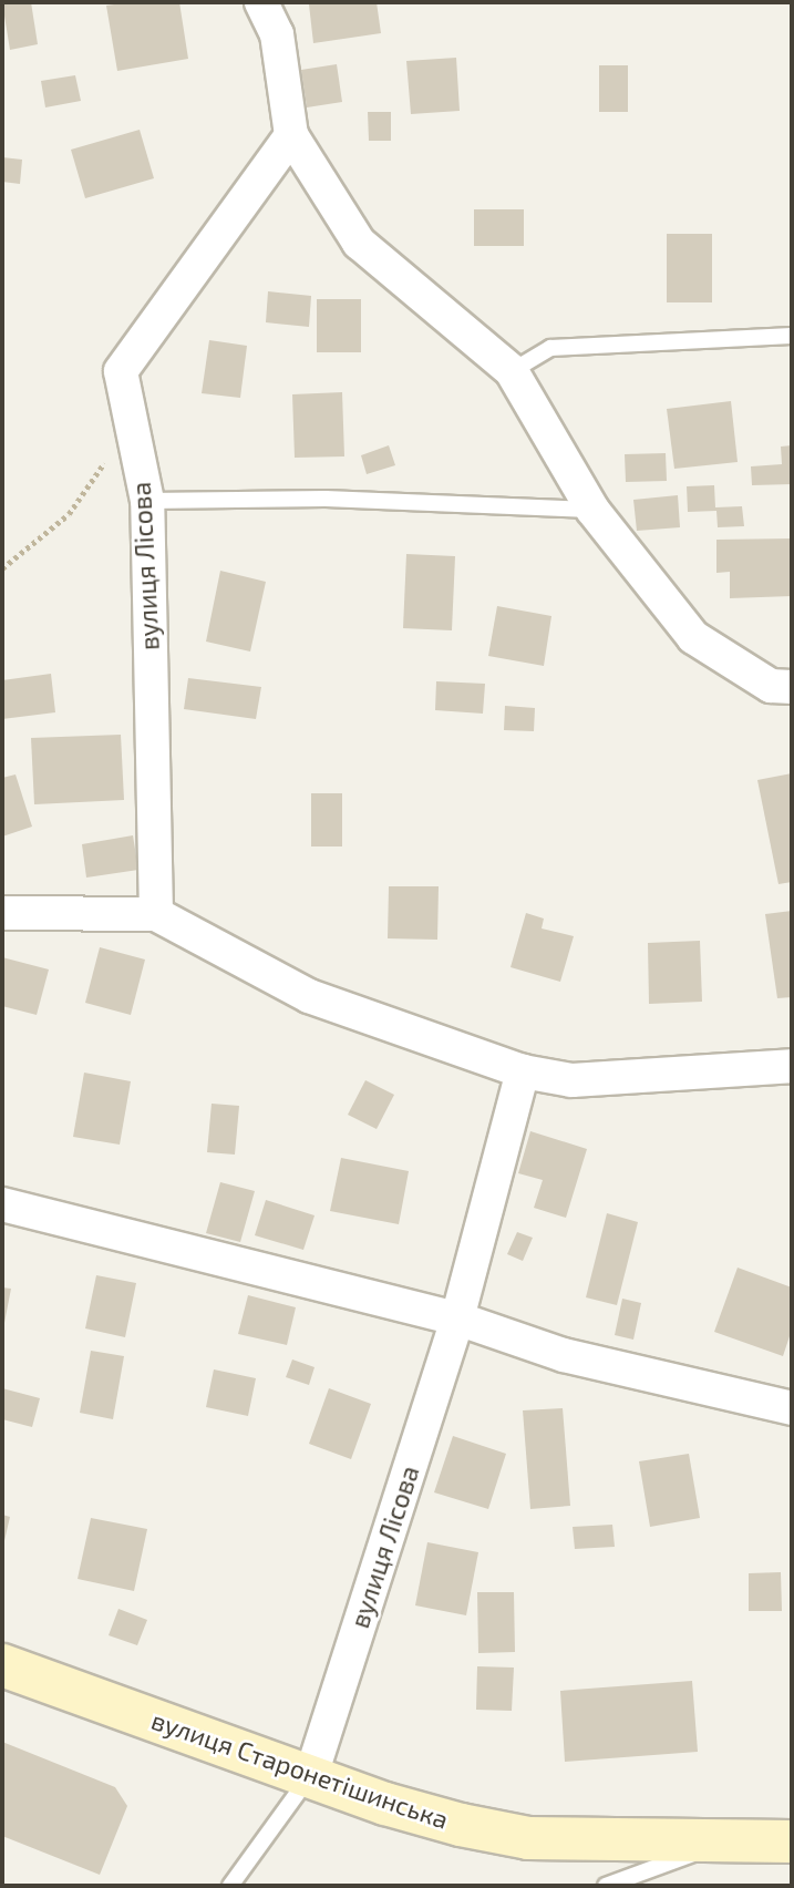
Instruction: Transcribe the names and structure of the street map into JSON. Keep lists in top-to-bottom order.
{
  "streets": {
    "main road": ["вулиця Старонетішинська"],
    "street": ["вулиця Лісова"]
  },
  "crossings": [
    ["вулиця Лісова", "вулиця Старонетішинська"]
  ]
}
